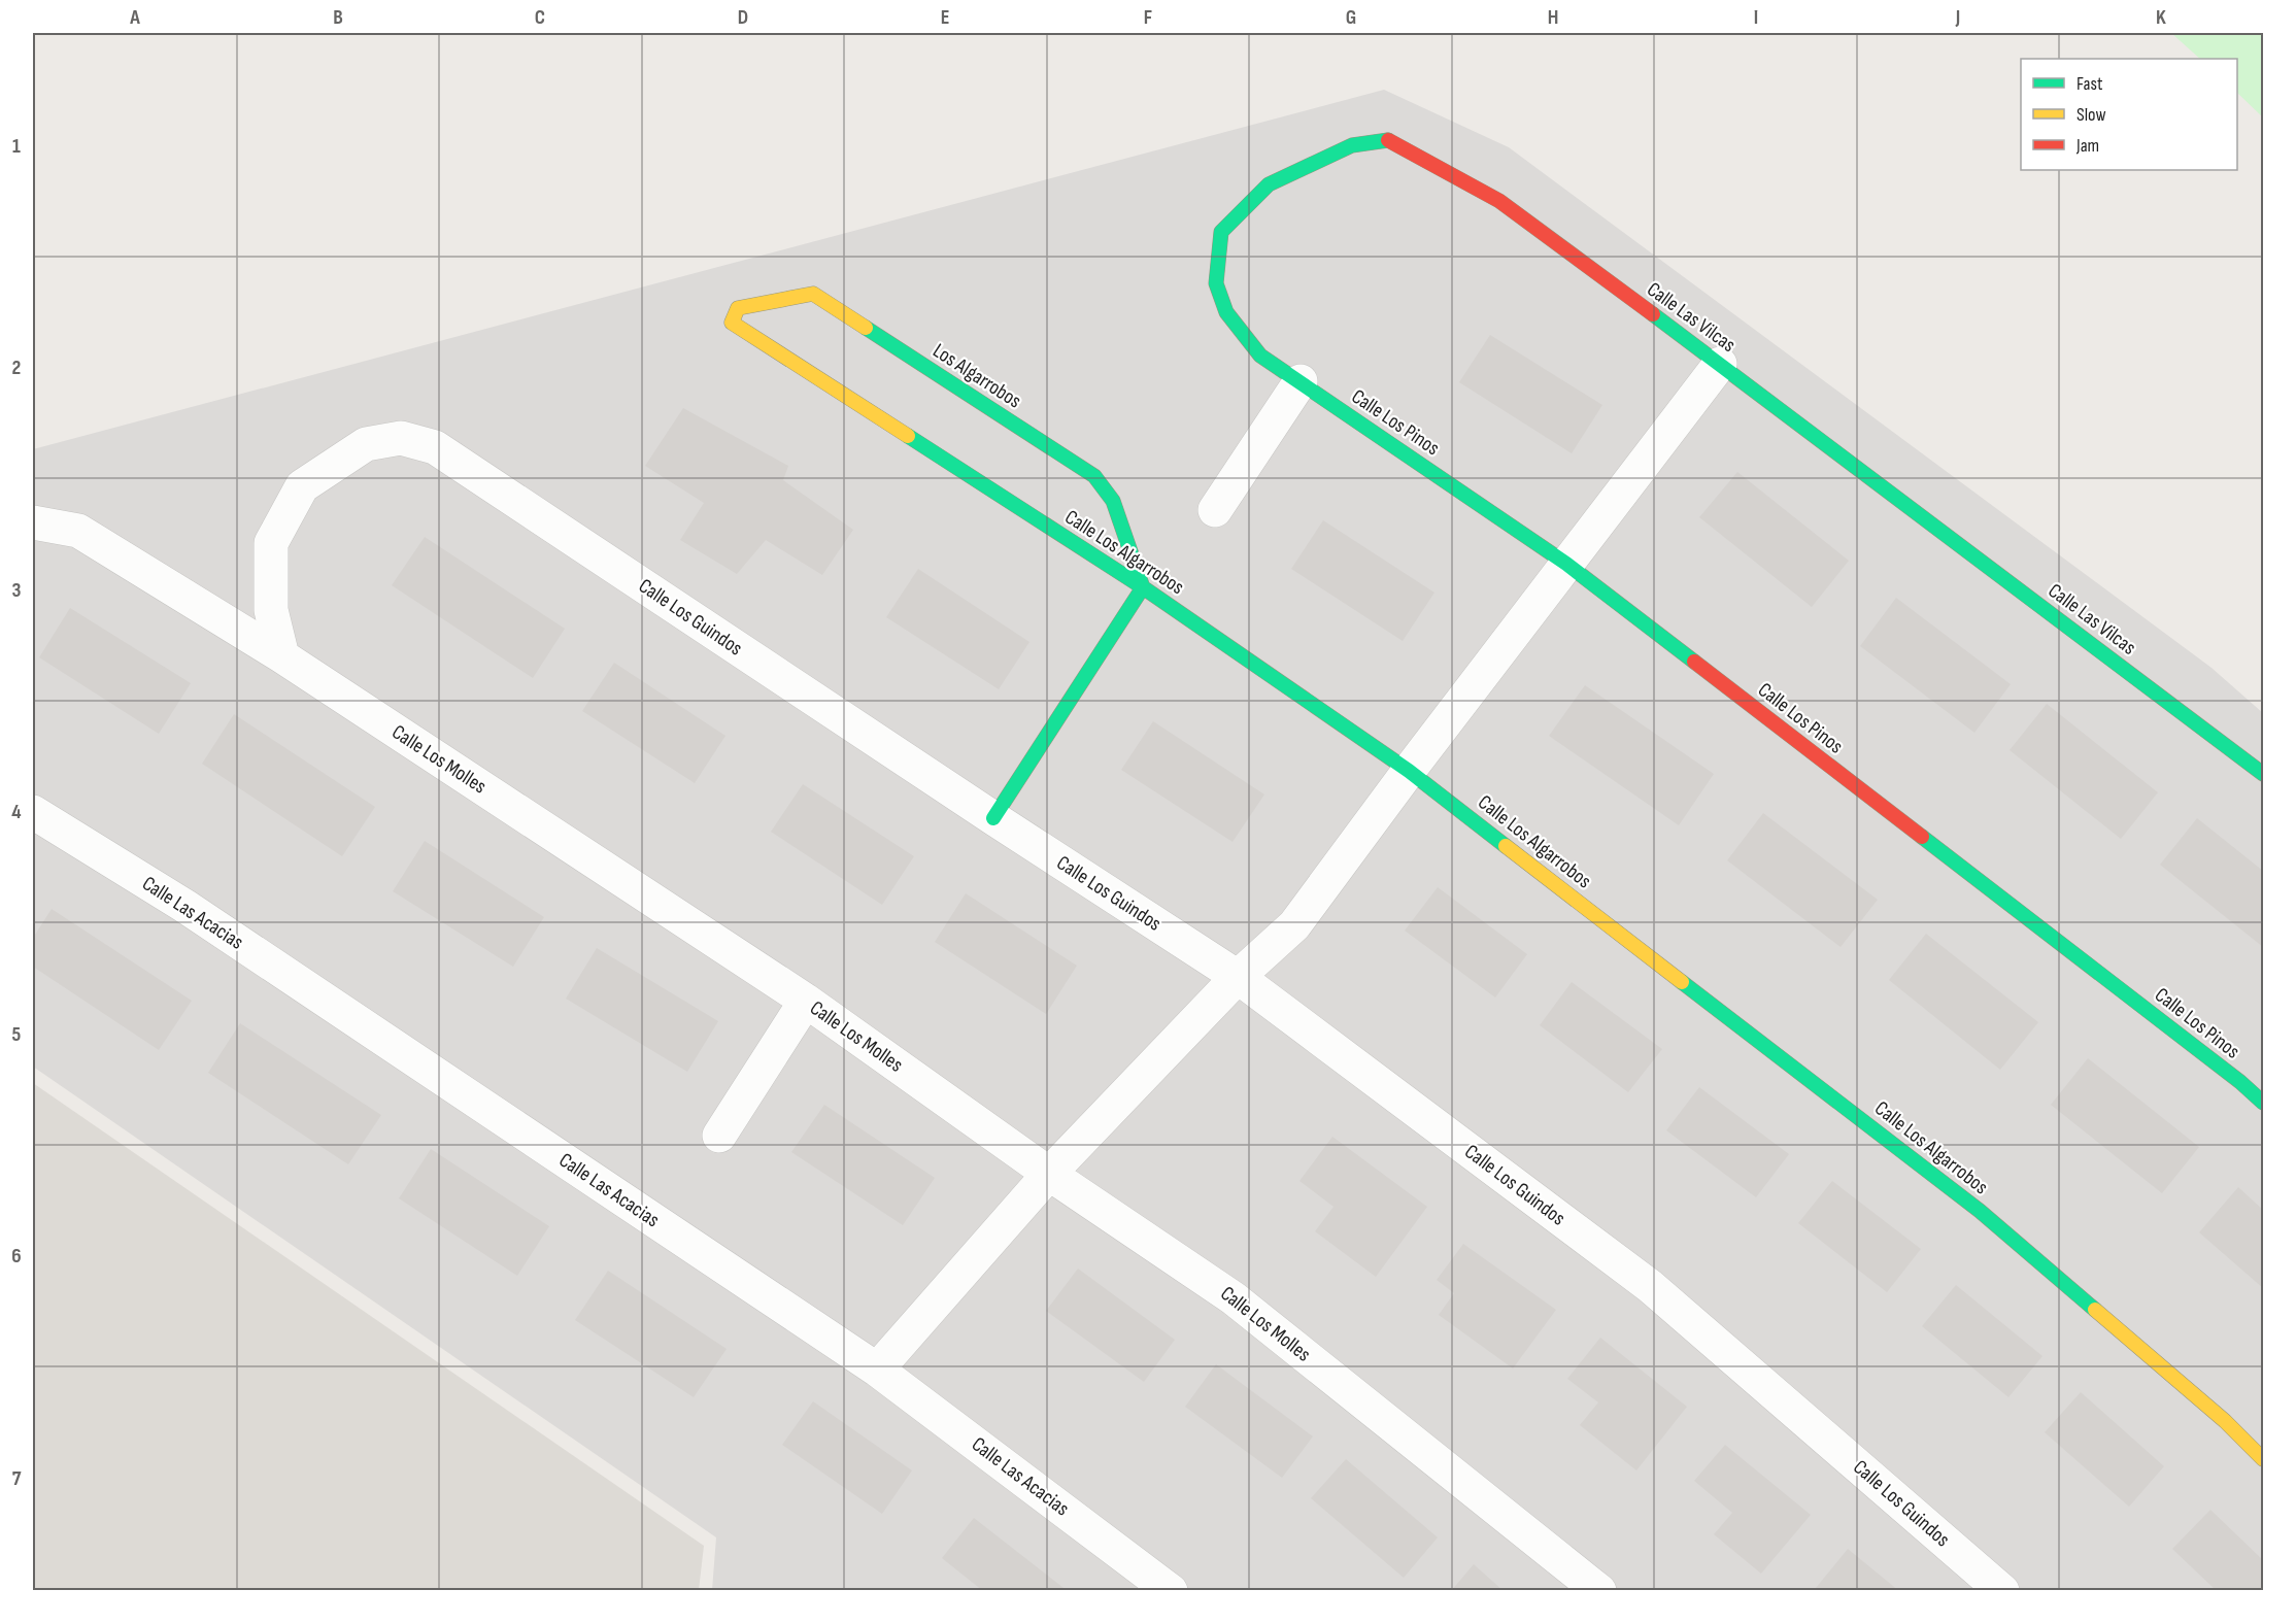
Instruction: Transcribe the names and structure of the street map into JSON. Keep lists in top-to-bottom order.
{
  "streets": {
    "street": [
      "Calle Las Vilcas",
      "Los Algarrobos",
      "Calle Los Pinos",
      "Calle Los Algarrobos",
      "Calle Los Guindos",
      "Calle Los Molles",
      "Calle Las Acacias"
    ]
  },
  "crossings": [
    ["Calle Las Vilcas", "Calle Los Pinos"],
    ["Los Algarrobos", "Calle Los Algarrobos"],
    ["Calle Los Guindos", "Calle Los Molles"]
  ],
  "legend": ["Fast", "Slow", "Jam"],
  "grid": {
    "columns": [
      "A",
      "B",
      "C",
      "D",
      "E",
      "F",
      "G",
      "H",
      "I",
      "J",
      "K"
    ],
    "rows": [
      "1",
      "2",
      "3",
      "4",
      "5",
      "6",
      "7"
    ]
  }
}
